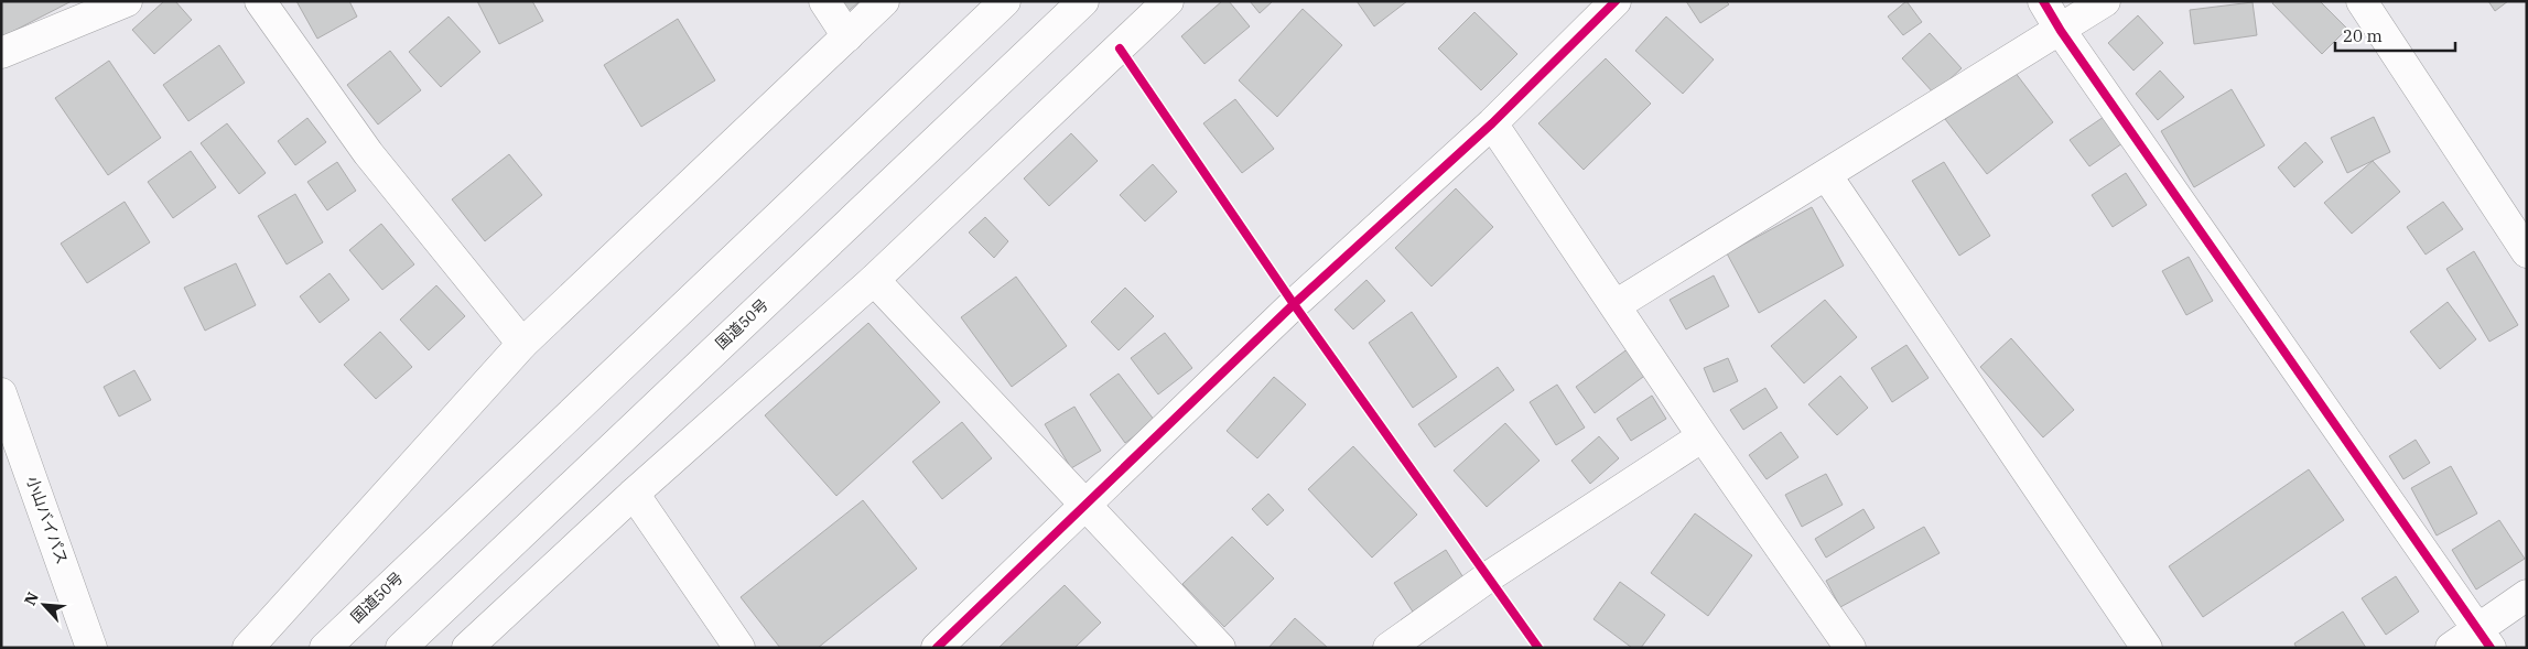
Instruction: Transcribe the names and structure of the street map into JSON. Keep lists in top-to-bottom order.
{
  "streets": {
    "main road": ["国道50号", "小山バイパス"]
  },
  "scale_bar": "20 m",
  "north": "top left"
}
